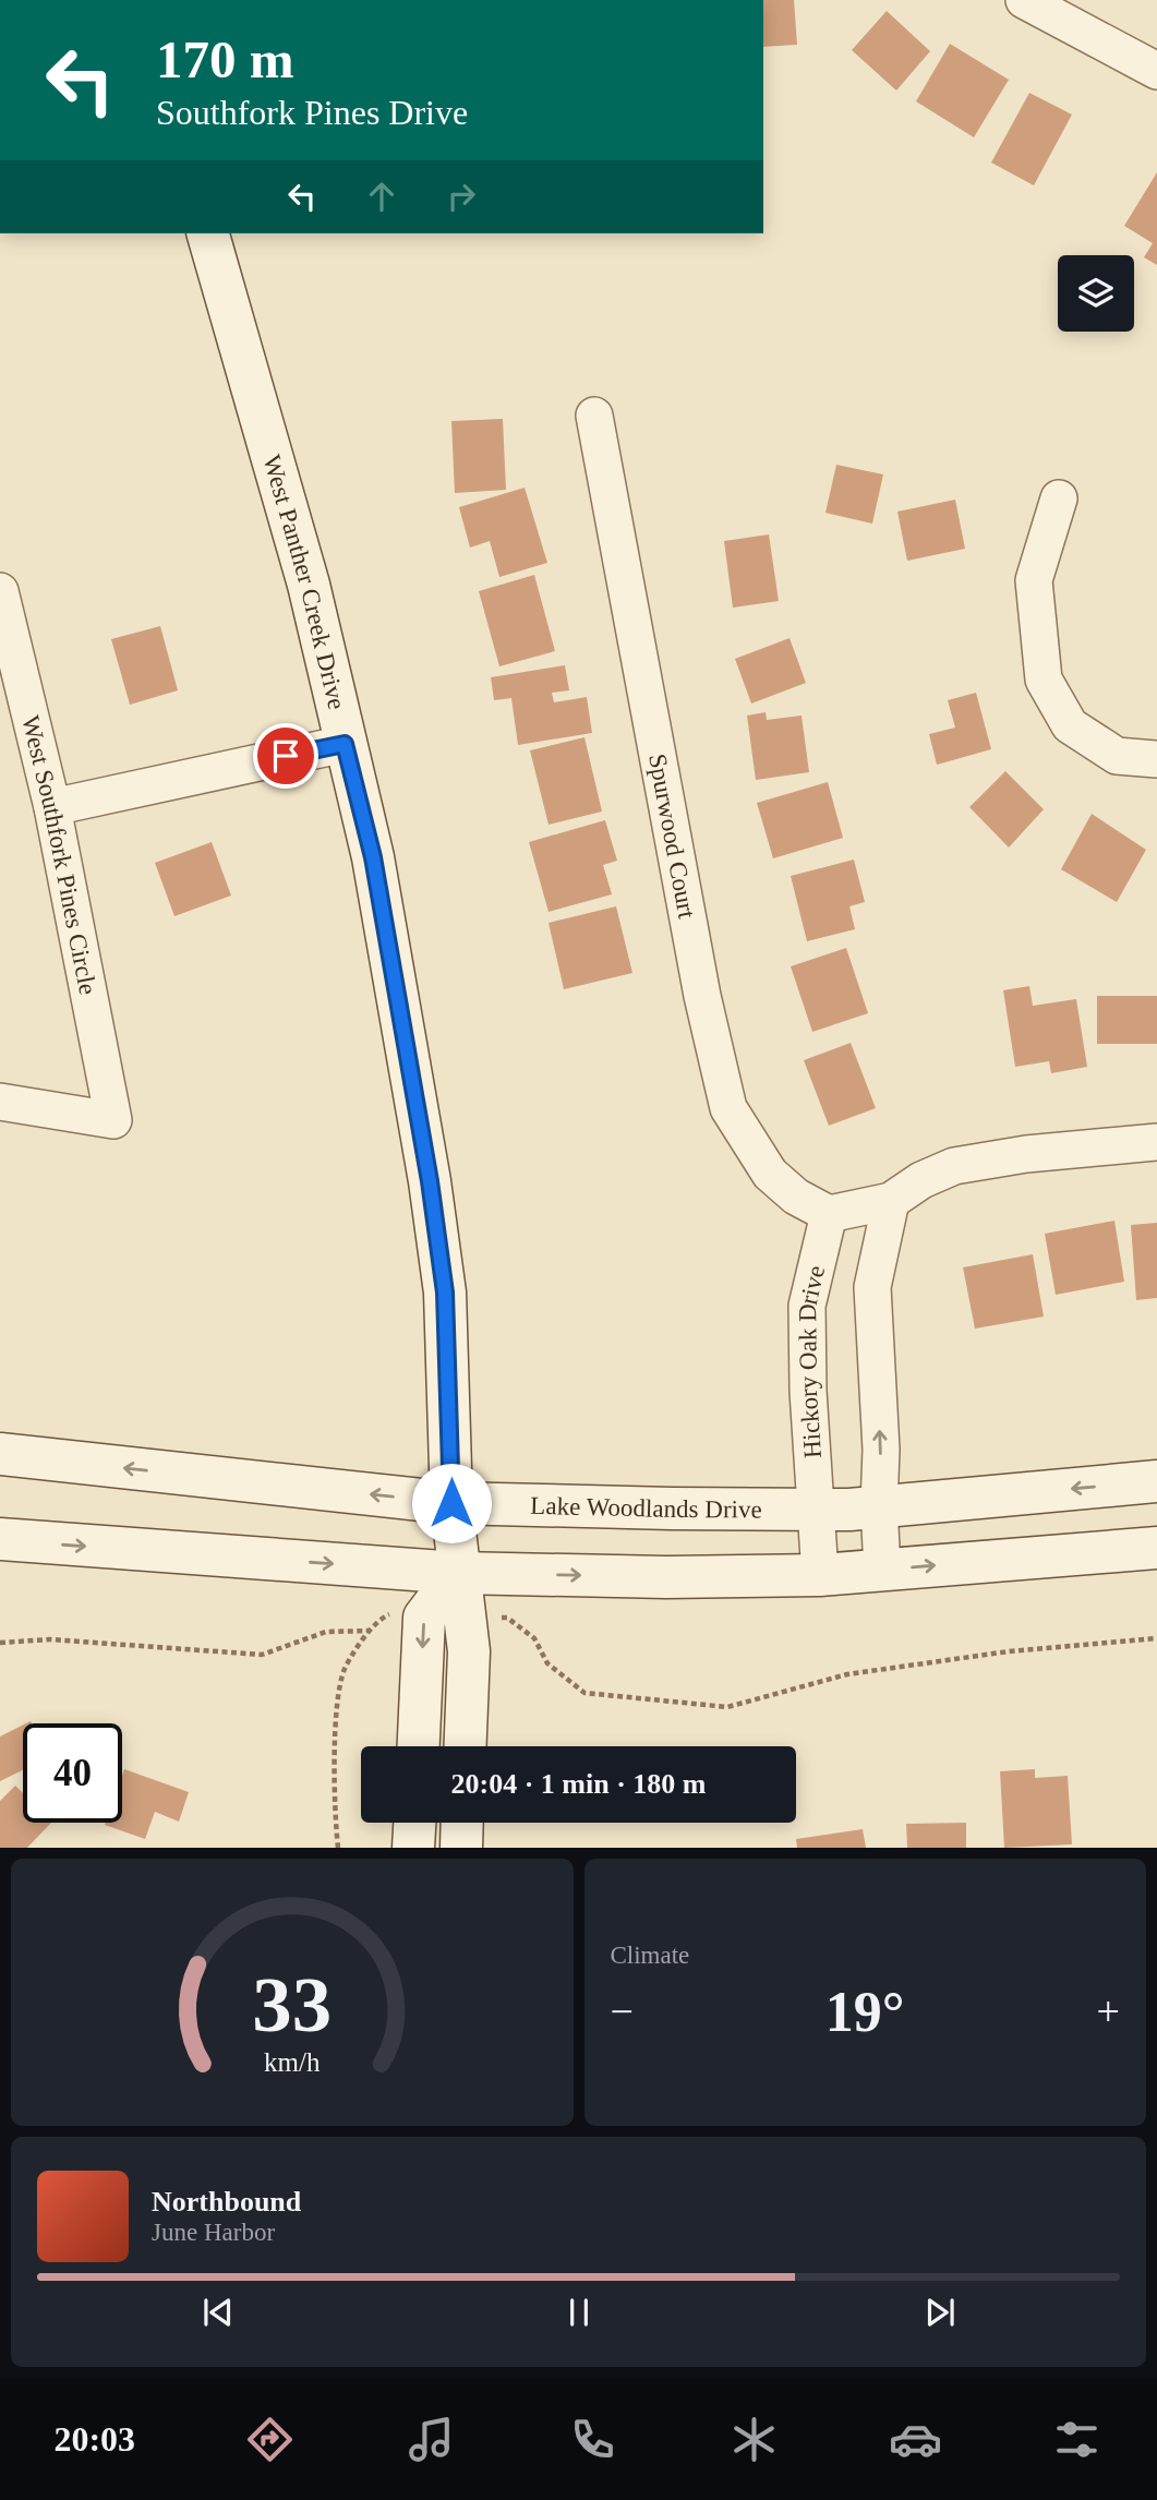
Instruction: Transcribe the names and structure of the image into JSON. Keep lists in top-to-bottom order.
{
  "streets": {
    "main road": ["West Panther Creek Drive", "Lake Woodlands Drive"],
    "street": ["Spurwood Court", "West Southfork Pines Circle", "Hickory Oak Drive"]
  },
  "crossings": [
    ["West Panther Creek Drive", "Lake Woodlands Drive"],
    ["Spurwood Court", "Hickory Oak Drive"],
    ["Hickory Oak Drive", "Lake Woodlands Drive"]
  ],
  "page": {
    "turn": ["170 m", "Southfork Pines Drive"],
    "limit": "40",
    "trip": "20:04 · 1 min · 180 m",
    "tile": "Climate",
    "heat": ["−", "19°", "+"],
    "song": ["Northbound", "June Harbor"],
    "tabs": "20:03",
    "gauge": ["33", "km/h"]
  }
}
